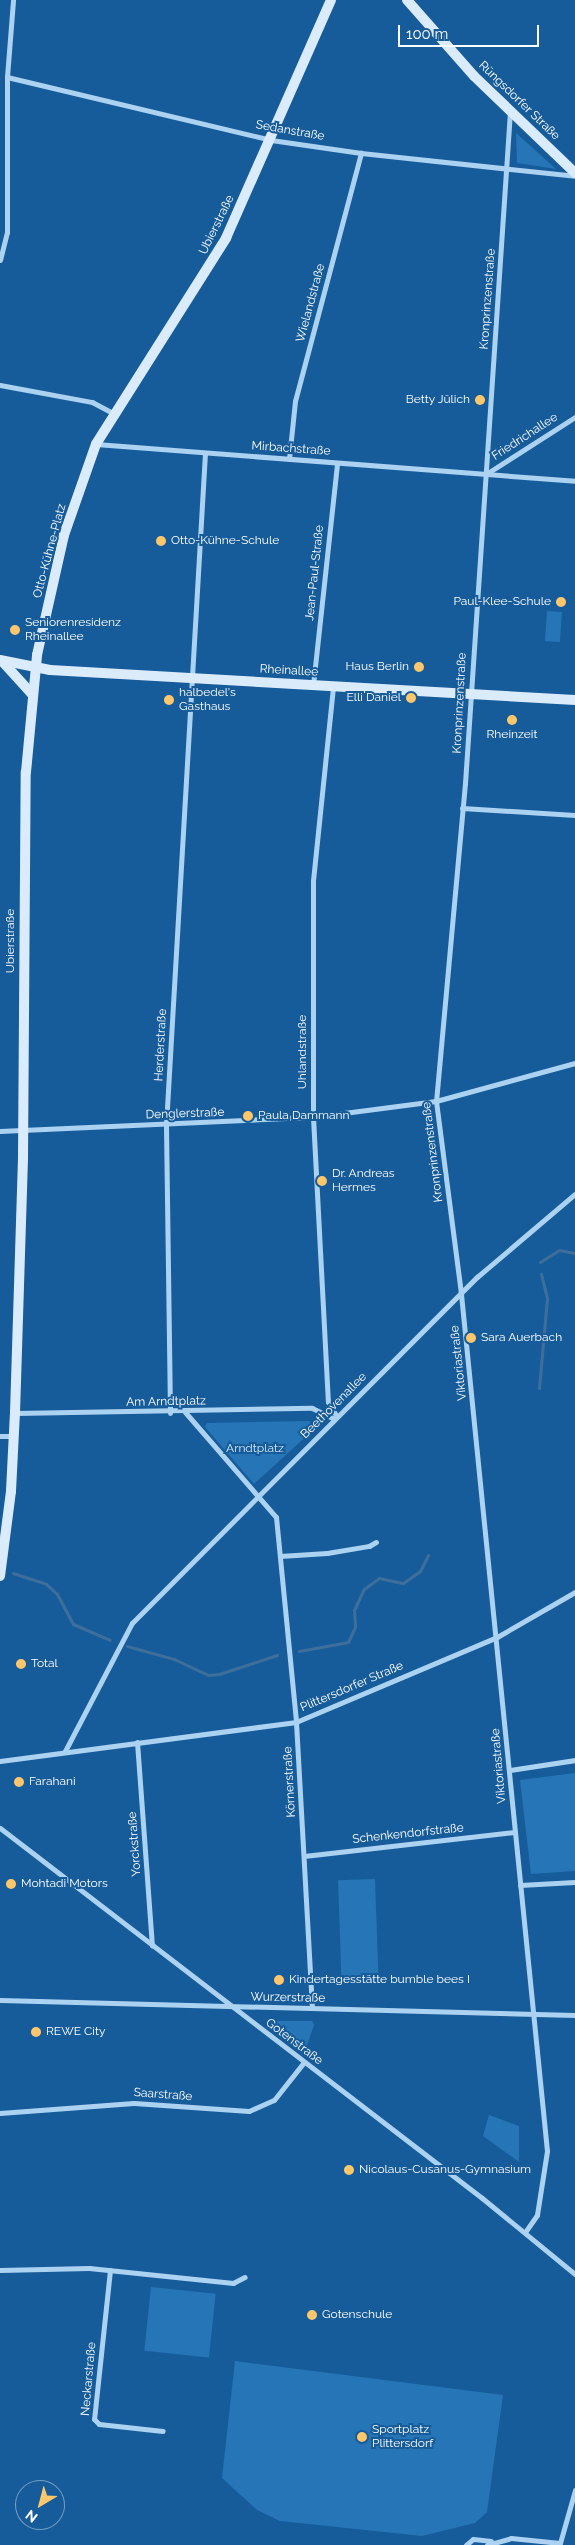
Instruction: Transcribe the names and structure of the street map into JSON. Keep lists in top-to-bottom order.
{
  "streets": {
    "main road": [
      "Rüngsdorfer Straße",
      "Ubierstraße",
      "Otto-Kühne-Platz",
      "Rheinallee"
    ],
    "street": [
      "Sedanstraße",
      "Kronprinzenstraße",
      "Wielandstraße",
      "Friedrichallee",
      "Mirbachstraße",
      "Jean-Paul-Straße",
      "Herderstraße",
      "Uhlandstraße",
      "Denglerstraße",
      "Viktoriastraße",
      "Am Arndtplatz",
      "Beethovenallee",
      "Plittersdorfer Straße",
      "Körnerstraße",
      "Schenkendorfstraße",
      "Yorckstraße",
      "Wurzerstraße",
      "Gotenstraße",
      "Saarstraße",
      "Neckarstraße"
    ]
  },
  "crossings": [
    ["Rüngsdorfer Straße", "Sedanstraße"],
    ["Rüngsdorfer Straße", "Kronprinzenstraße"],
    ["Sedanstraße", "Ubierstraße"],
    ["Sedanstraße", "Kronprinzenstraße"],
    ["Sedanstraße", "Wielandstraße"],
    ["Ubierstraße", "Mirbachstraße"],
    ["Ubierstraße", "Otto-Kühne-Platz"],
    ["Ubierstraße", "Rheinallee"],
    ["Ubierstraße", "Denglerstraße"],
    ["Ubierstraße", "Am Arndtplatz"],
    ["Kronprinzenstraße", "Friedrichallee"],
    ["Kronprinzenstraße", "Mirbachstraße"],
    ["Kronprinzenstraße", "Rheinallee"],
    ["Kronprinzenstraße", "Denglerstraße"],
    ["Kronprinzenstraße", "Viktoriastraße"],
    ["Kronprinzenstraße", "Beethovenallee"],
    ["Wielandstraße", "Mirbachstraße"],
    ["Friedrichallee", "Mirbachstraße"],
    ["Mirbachstraße", "Otto-Kühne-Platz"],
    ["Mirbachstraße", "Jean-Paul-Straße"],
    ["Otto-Kühne-Platz", "Rheinallee"],
    ["Jean-Paul-Straße", "Rheinallee"],
    ["Rheinallee", "Herderstraße"],
    ["Rheinallee", "Uhlandstraße"],
    ["Herderstraße", "Denglerstraße"],
    ["Herderstraße", "Am Arndtplatz"],
    ["Uhlandstraße", "Denglerstraße"],
    ["Uhlandstraße", "Beethovenallee"],
    ["Viktoriastraße", "Beethovenallee"],
    ["Viktoriastraße", "Plittersdorfer Straße"],
    ["Viktoriastraße", "Schenkendorfstraße"],
    ["Viktoriastraße", "Wurzerstraße"],
    ["Viktoriastraße", "Gotenstraße"],
    ["Beethovenallee", "Plittersdorfer Straße"],
    ["Beethovenallee", "Körnerstraße"],
    ["Plittersdorfer Straße", "Körnerstraße"],
    ["Plittersdorfer Straße", "Yorckstraße"],
    ["Körnerstraße", "Schenkendorfstraße"],
    ["Körnerstraße", "Wurzerstraße"],
    ["Yorckstraße", "Gotenstraße"],
    ["Wurzerstraße", "Gotenstraße"],
    ["Gotenstraße", "Saarstraße"]
  ],
  "parks": ["Arndtplatz"],
  "places": [
    "Betty Jülich",
    "Otto-Kühne-Schule",
    "Paul-Klee-Schule",
    "Seniorenresidenz Rheinallee",
    "Haus Berlin",
    "Elli Daniel",
    "halbedel's Gasthaus",
    "Rheinzeit",
    "Paula Dammann",
    "Dr. Andreas Hermes",
    "Sara Auerbach",
    "Total",
    "Farahani",
    "Mohtadi Motors",
    "Kindertagesstätte bumble bees I",
    "REWE City",
    "Nicolaus-Cusanus-Gymnasium",
    "Gotenschule",
    "Sportplatz Plittersdorf"
  ],
  "scale_bar": "100 m",
  "north": "bottom left"
}
